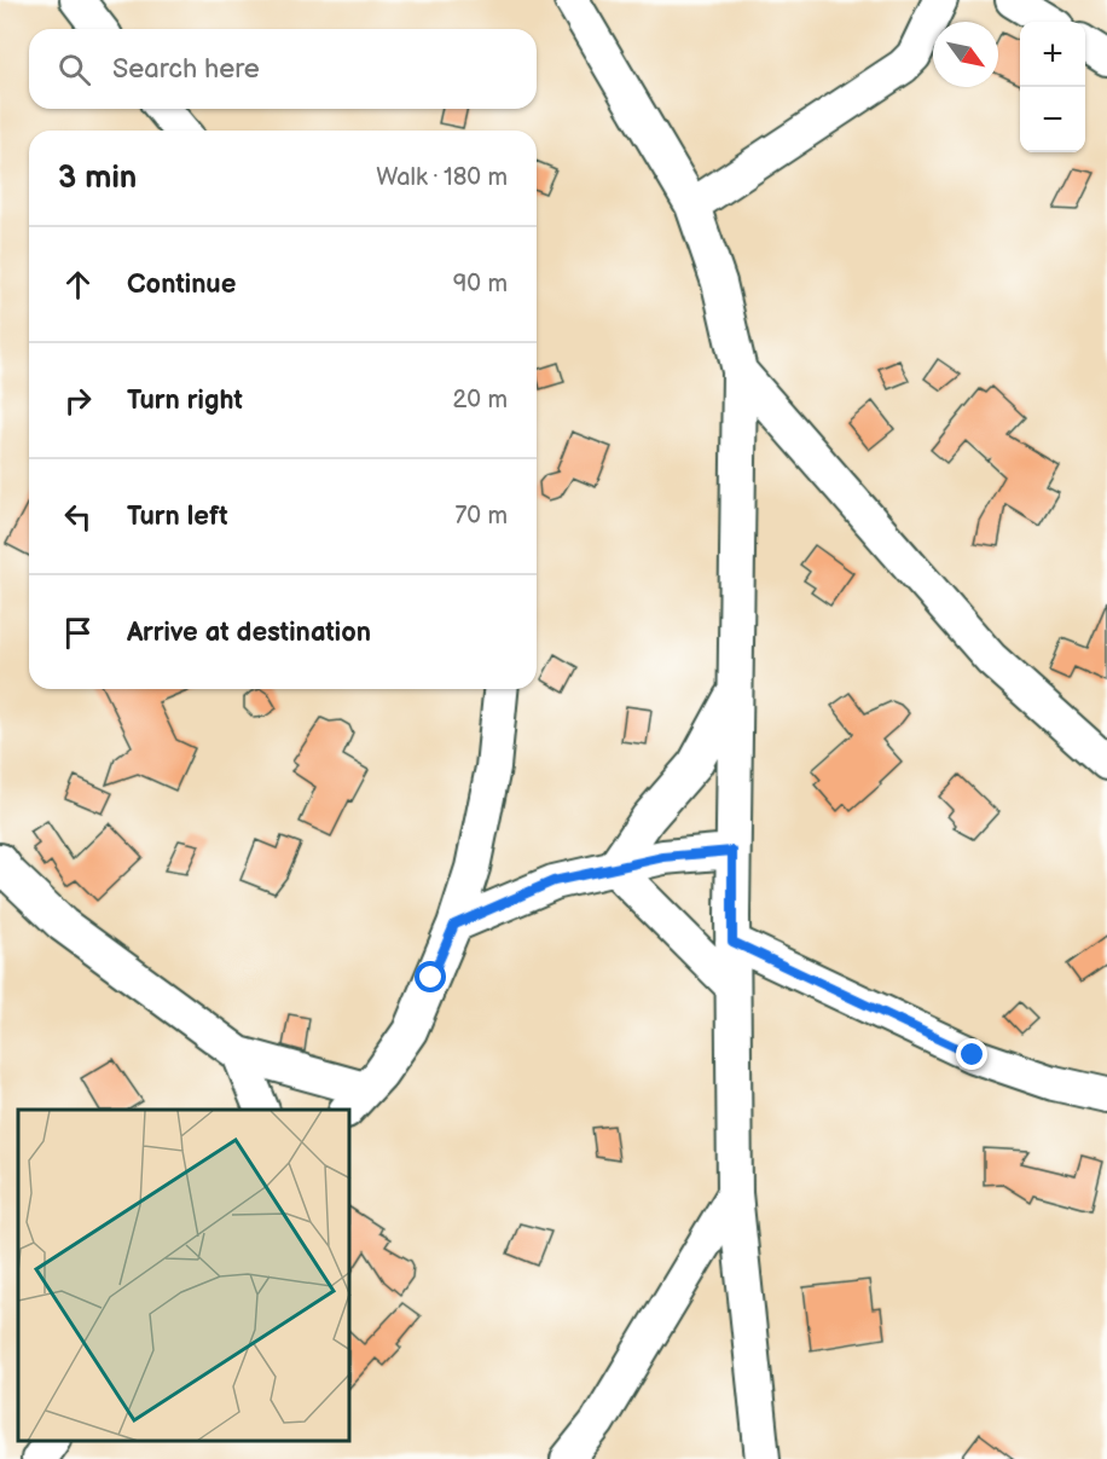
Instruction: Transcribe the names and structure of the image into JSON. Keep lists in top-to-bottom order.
{
  "north": "bottom right",
  "page": {
    "map_buttons": ["+", "−"],
    "search": "Search here",
    "heading": ["3 min", "Walk · 180 m"],
    "list": [
      ["Continue", "90 m"],
      ["Turn right", "20 m"],
      ["Turn left", "70 m"],
      "Arrive at destination"
    ]
  }
}
